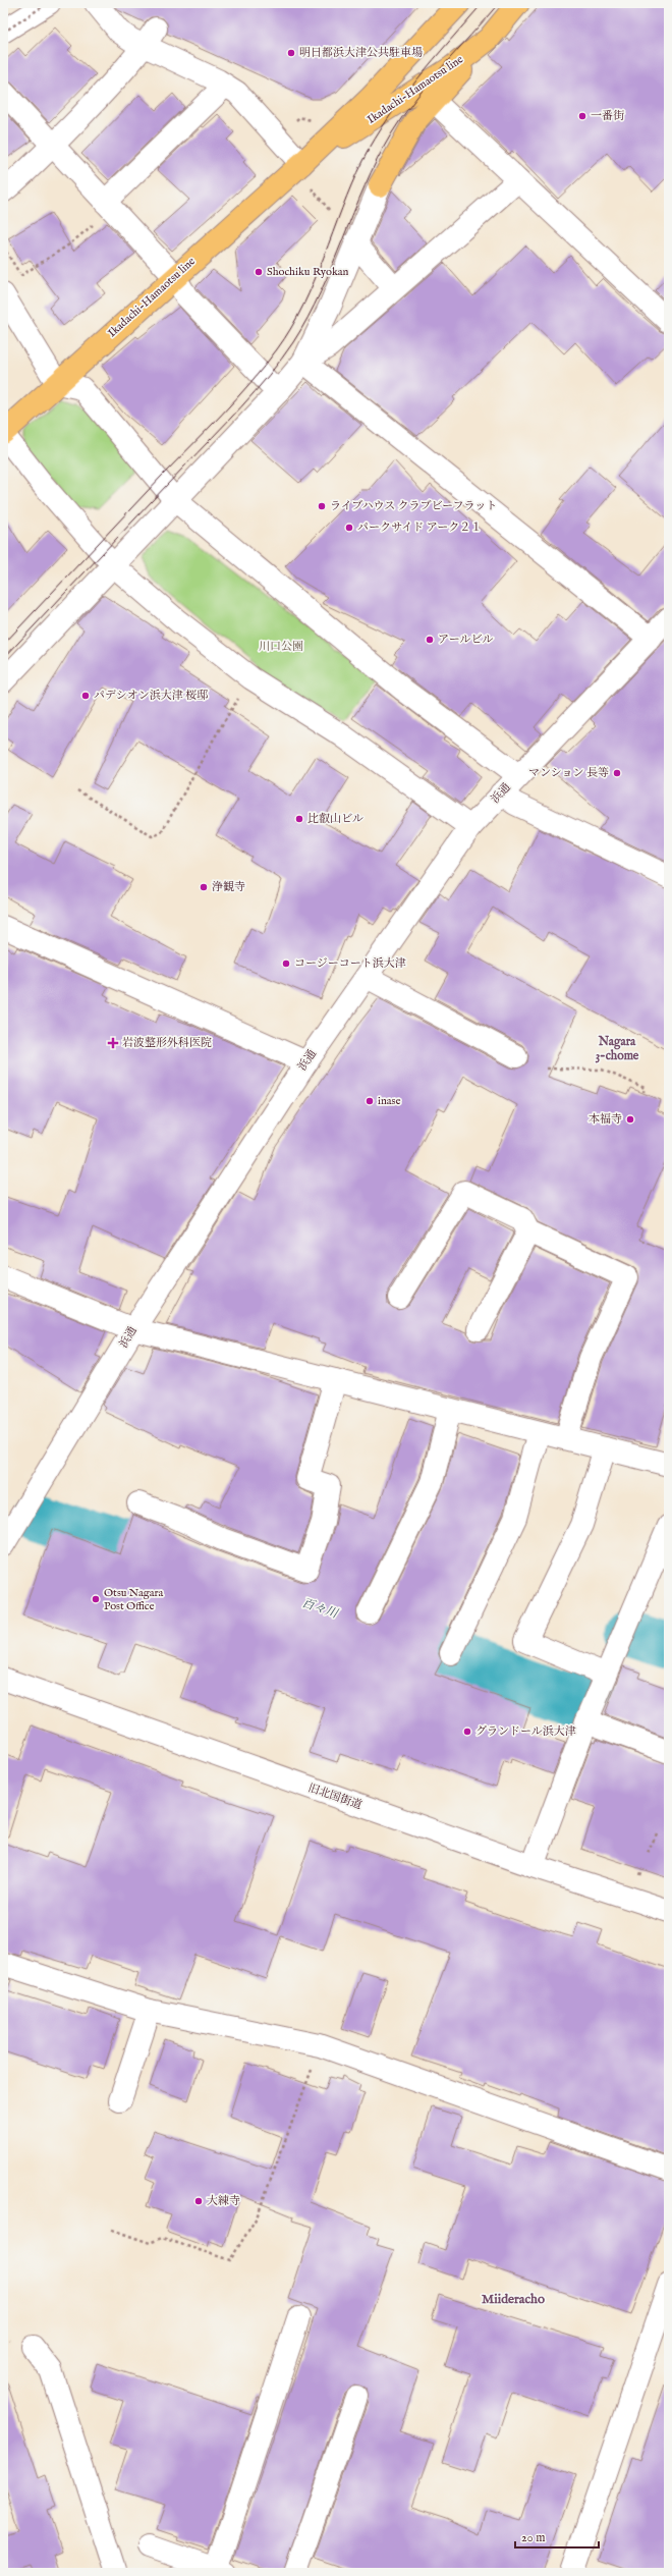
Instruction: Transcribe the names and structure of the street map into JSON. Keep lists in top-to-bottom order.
{
  "streets": {
    "main road": ["Ikadachi-Hamaotsu line"],
    "street": ["浜通", "旧北国街道"]
  },
  "districts": ["Nagara 3-chome", "Miideracho"],
  "water": ["百々川"],
  "parks": ["川口公園"],
  "places": {
    "other": [
      "明日都浜大津公共駐車場",
      "一番街",
      "Shochiku Ryokan",
      "ライブハウス クラブビーフラット",
      "パークサイド アーク２１",
      "アールビル",
      "パデシオン浜大津 桜邸",
      "マンション 長等",
      "比叡山ビル",
      "浄観寺",
      "コージーコート浜大津",
      "inase",
      "本福寺",
      "Otsu Nagara Post Office",
      "グランドール浜大津",
      "大練寺"
    ],
    "health": ["岩波整形外科医院"]
  },
  "scale_bar": "20 m"
}
